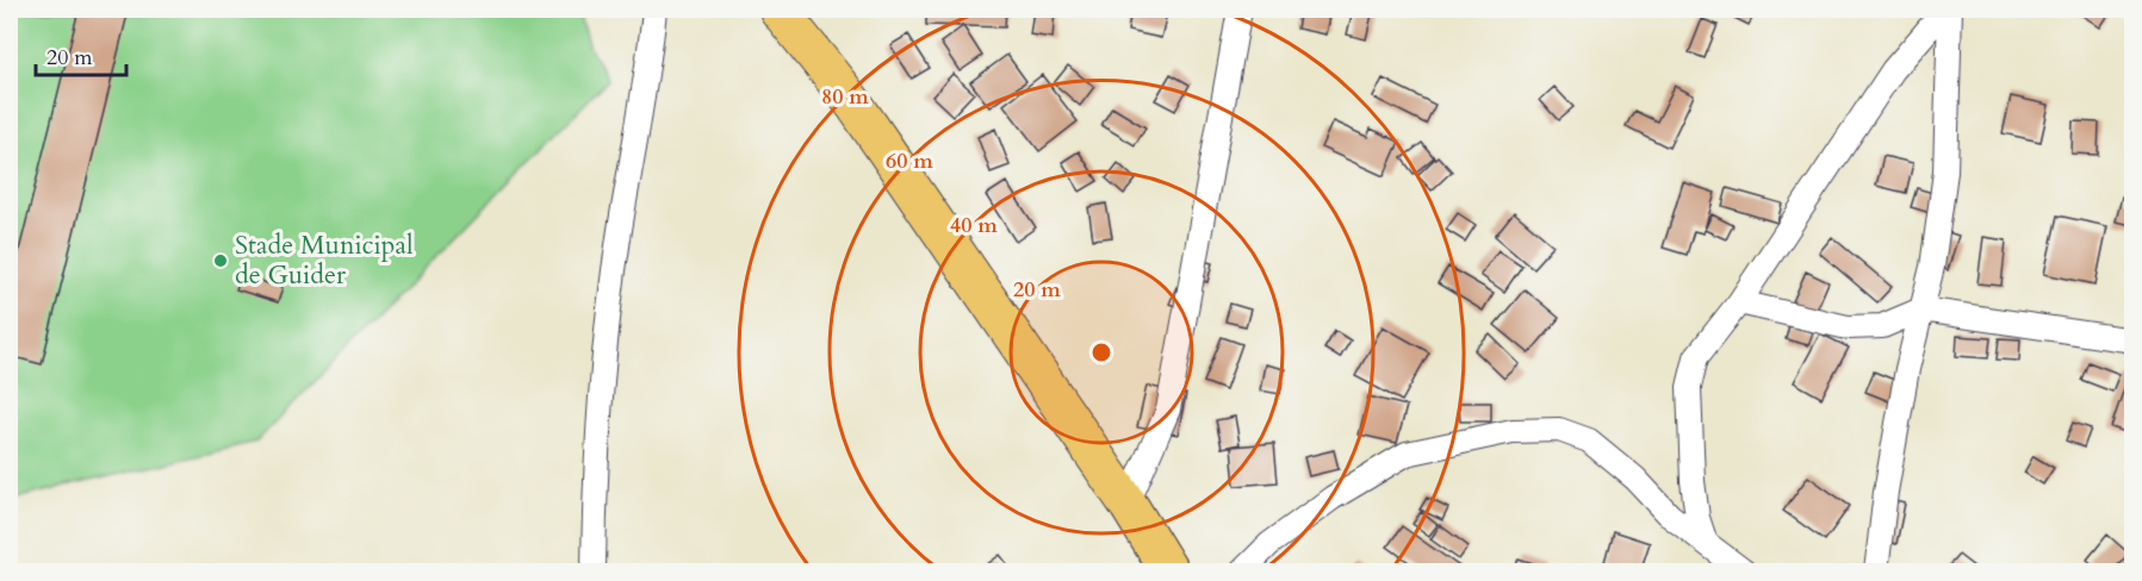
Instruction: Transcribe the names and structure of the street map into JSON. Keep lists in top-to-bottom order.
{
  "places": ["Stade Municipal de Guider"],
  "scale_bar": "20 m",
  "rings": [
    "80 m",
    "60 m",
    "40 m",
    "20 m"
  ]
}
